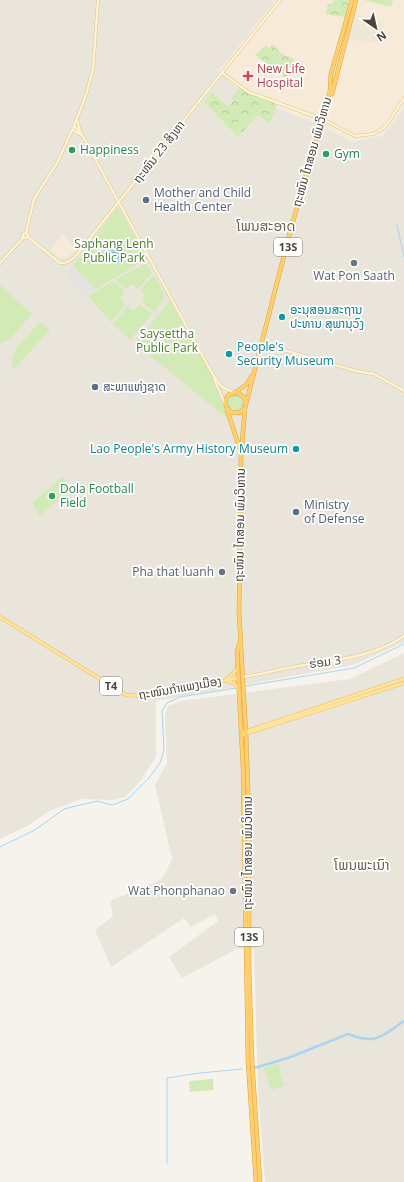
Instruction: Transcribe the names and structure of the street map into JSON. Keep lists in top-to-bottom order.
{
  "streets": {
    "highway": ["ຖະໜົນ ໄກສອນ ພົມວິຫານ", "13S"],
    "main road": ["T4", "ຖະໜົນກຳແພງເມືອງ"],
    "street": ["ຖະໜົນ 23 ສິງຫາ", "ຮ່ອມ 3"]
  },
  "crossings": [
    ["ຖະໜົນ ໄກສອນ ພົມວິຫານ", "13S"],
    ["ຖະໜົນ ໄກສອນ ພົມວິຫານ", "ຮ່ອມ 3"],
    ["ຖະໜົນ ໄກສອນ ພົມວິຫານ", "ຖະໜົນກຳແພງເມືອງ"]
  ],
  "districts": ["ໂພນສະອາດ", "ໂພນພະເນົາ"],
  "parks": ["Saphang Lenh Public Park", "Saysettha Public Park"],
  "places": {
    "health": ["New Life Hospital"],
    "other": [
      "Happiness",
      "Gym",
      "Mother and Child Health Center",
      "Wat Pon Saath",
      "ອະນຸສອນສະຖານ ປະທານ ສຸພານຸວົງ",
      "People's Security Museum",
      "ສະພາແຫ່ງຊາດ",
      "Lao People's Army History Museum",
      "Dola Football Field",
      "Ministry of Defense",
      "Pha that luanh",
      "Wat Phonphanao"
    ]
  },
  "north": "bottom right"
}
